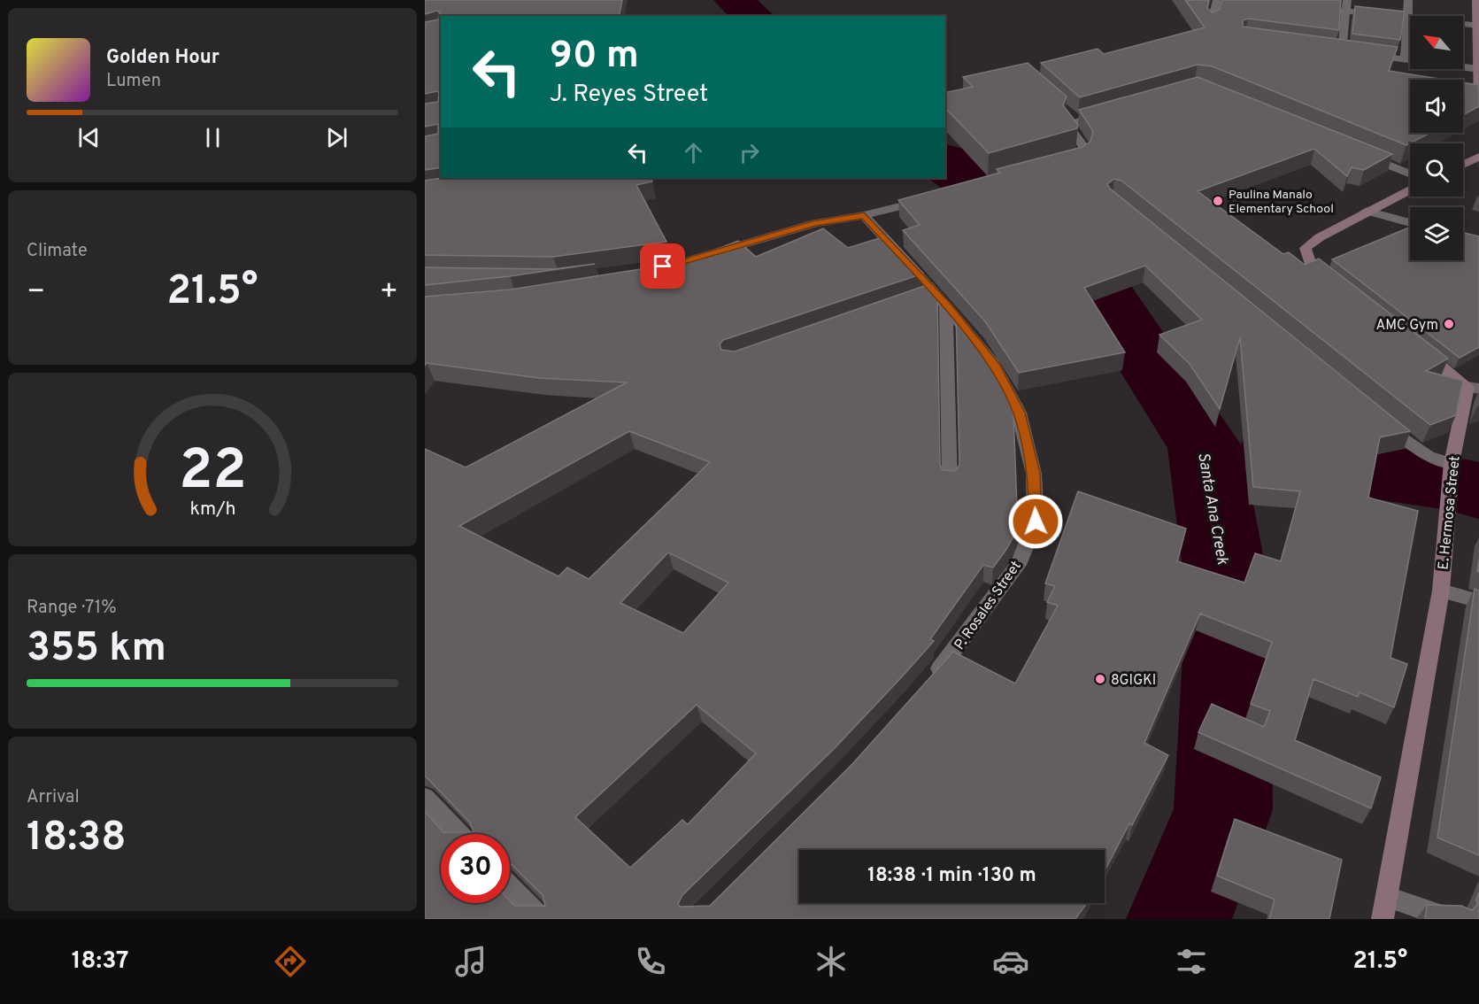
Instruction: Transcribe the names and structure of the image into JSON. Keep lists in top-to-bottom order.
{
  "streets": {
    "street": ["E. Hermosa Street", "P. Rosales Street"]
  },
  "water": ["Santa Ana Creek"],
  "places": ["Paulina Manalo Elementary School", "AMC Gym", "8GIGKI"],
  "north": "top left",
  "page": {
    "turn": ["90 m", "J. Reyes Street"],
    "song": ["Golden Hour", "Lumen"],
    "tile": [
      "Climate",
      ["Range · 71%", "355 km"],
      ["Arrival", "18:38"]
    ],
    "heat": ["−", "21.5°", "+"],
    "limit": "30",
    "trip": "18:38 · 1 min · 130 m",
    "tabs": ["18:37", "21.5°"],
    "gauge": ["22", "km/h"]
  }
}
